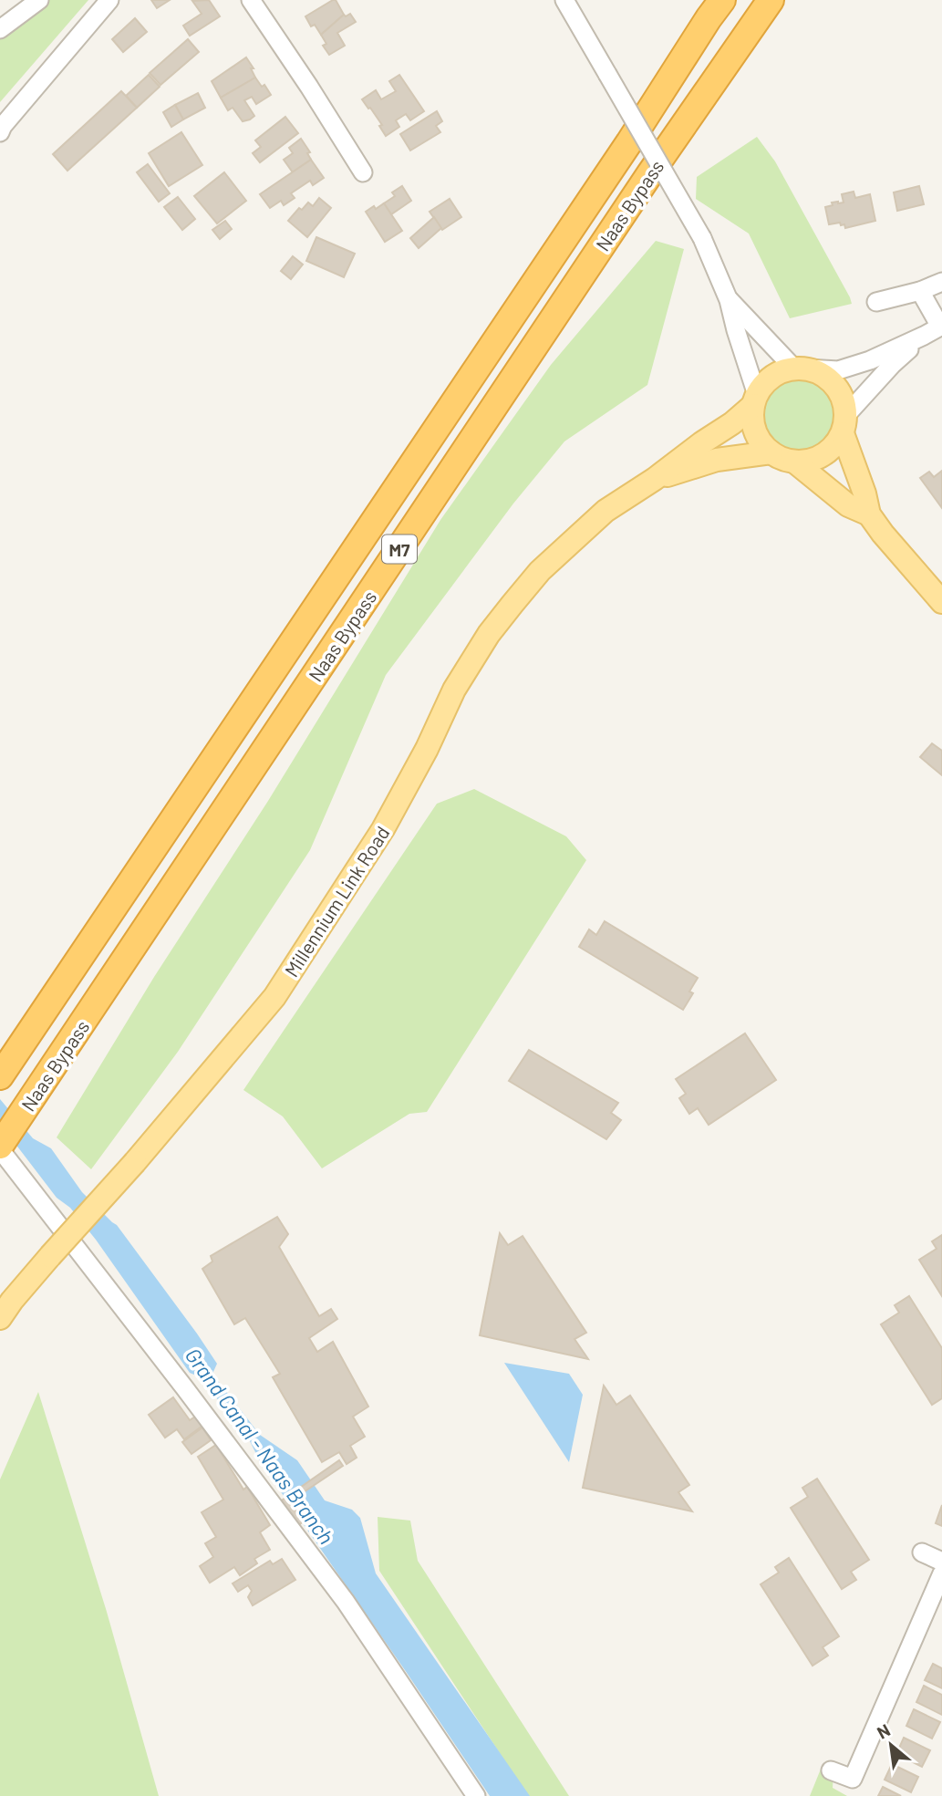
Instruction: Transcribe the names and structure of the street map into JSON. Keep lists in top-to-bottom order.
{
  "streets": {
    "highway": ["Naas Bypass", "M7"],
    "main road": ["Millennium Link Road"]
  },
  "water": ["Grand Canal - Naas Branch"],
  "north": "top left"
}
